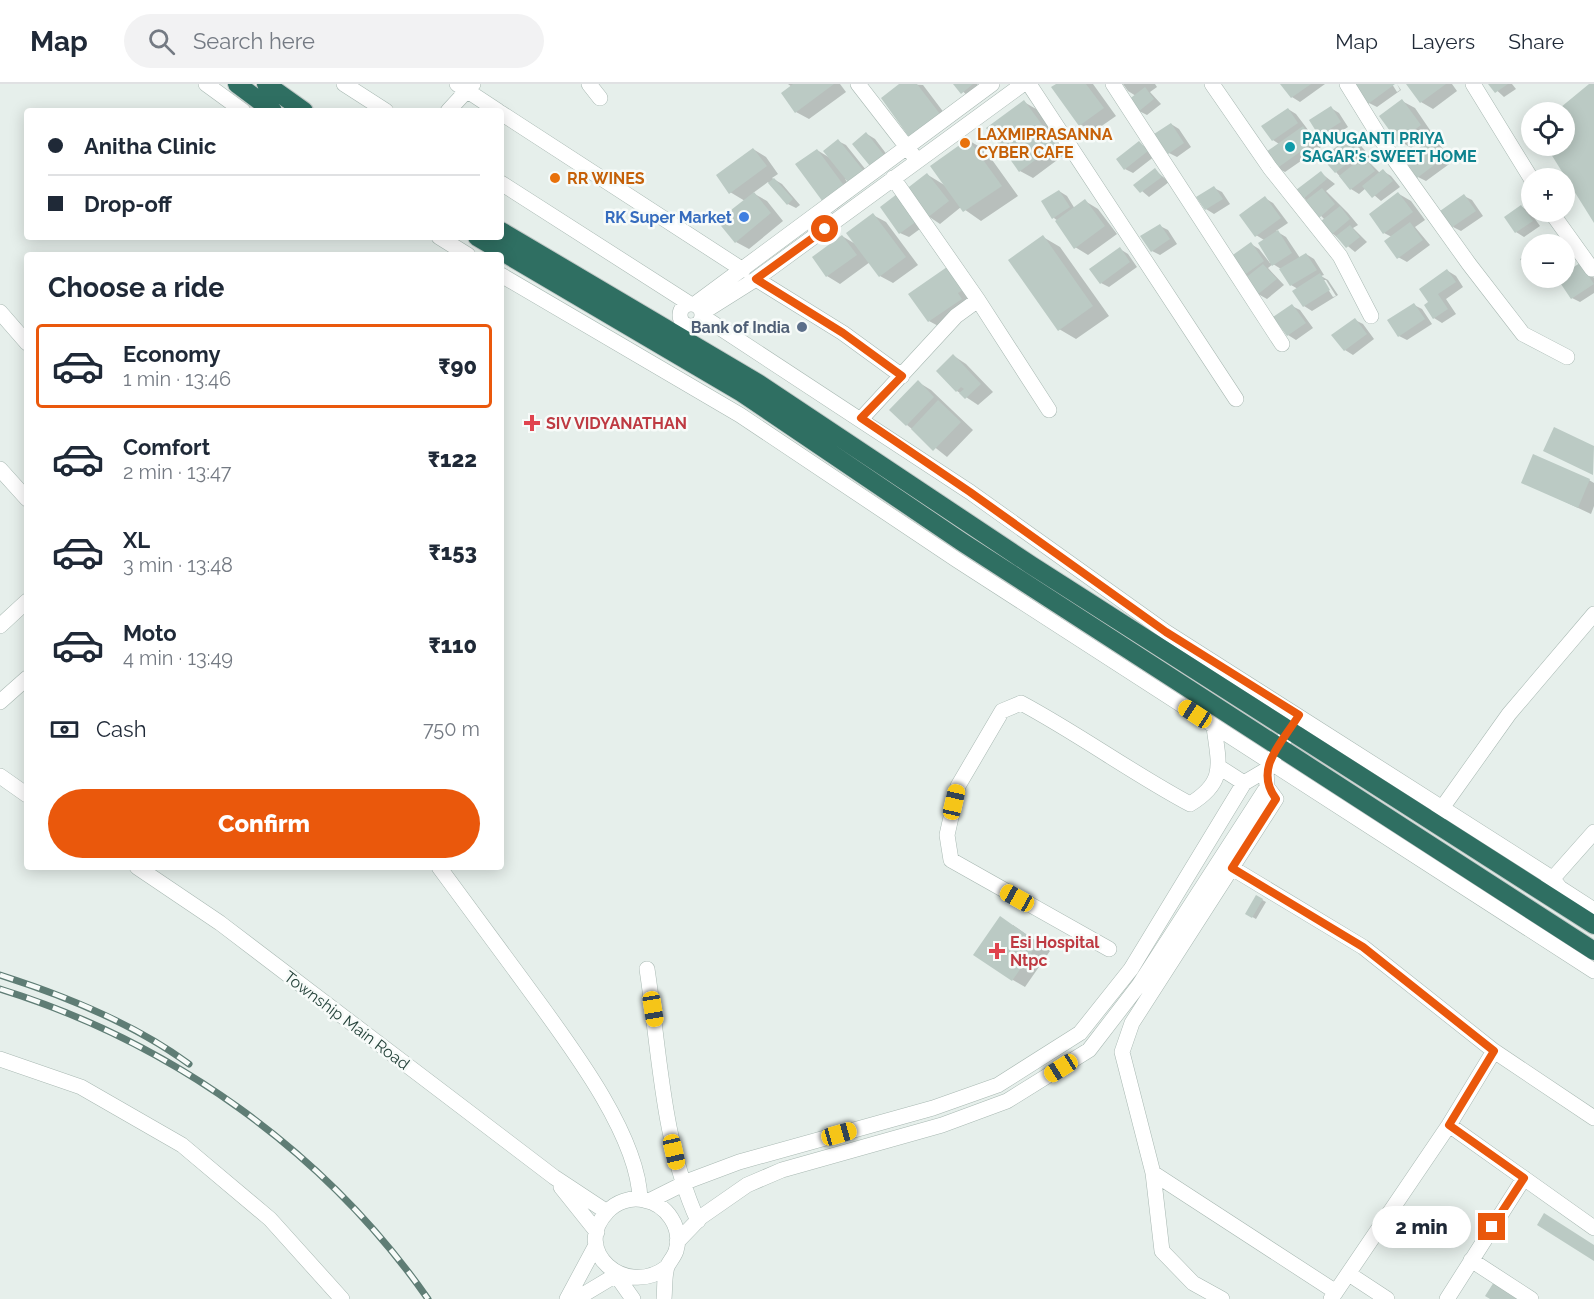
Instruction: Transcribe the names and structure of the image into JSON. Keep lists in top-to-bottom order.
{
  "streets": {
    "street": ["Township Main Road"]
  },
  "places": {
    "other": [
      "LAXMIPRASANNA CYBER CAFE",
      "PANUGANTI PRIYA SAGAR's SWEET HOME",
      "RR WINES",
      "RK Super Market",
      "Bank of India"
    ],
    "health": ["SIV VIDYANATHAN", "Esi Hospital Ntpc"]
  },
  "page": {
    "header": "Map",
    "search": "Search here",
    "nav": ["Map", "Layers", "Share"],
    "map_buttons": ["+", "−"],
    "banner": ["Anitha Clinic", "Drop-off"],
    "heading": "Choose a ride",
    "list": [
      {
        "name": "Economy",
        "note": "1 min · 13:46",
        "value": "₹90"
      },
      {
        "name": "Comfort",
        "note": "2 min · 13:47",
        "value": "₹122"
      },
      {
        "name": "XL",
        "note": "3 min · 13:48",
        "value": "₹153"
      },
      {
        "name": "Moto",
        "note": "4 min · 13:49",
        "value": "₹110"
      }
    ],
    "pay": ["Cash", "750 m"],
    "buttons": "Confirm",
    "bubble": "2 min"
  }
}
